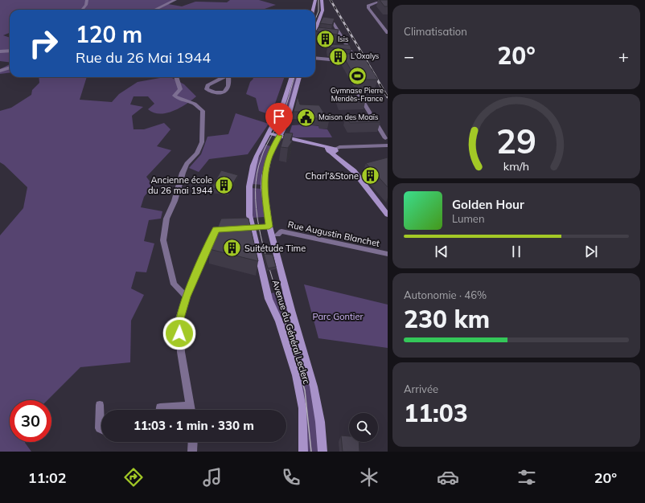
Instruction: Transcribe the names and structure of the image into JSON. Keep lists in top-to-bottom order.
{
  "streets": {
    "main road": ["Avenue du Général Leclerc"],
    "street": ["Rue Augustin Blanchet"]
  },
  "parks": ["Parc Gontier"],
  "places": {
    "building": [
      "Isis",
      "L'Oxalys",
      "Charl’&Stone",
      "Ancienne école du 26 mai 1944",
      "Suitétude Time"
    ],
    "sports": ["Gymnase Pierre Mendès-France"],
    "public building": ["Maison des Moaïs"]
  },
  "page": {
    "tile": [
      "Climatisation",
      ["Autonomie · 46%", "230 km"],
      ["Arrivée", "11:03"]
    ],
    "turn": ["120 m", "Rue du 26 Mai 1944"],
    "heat": ["−", "20°", "+"],
    "song": ["Golden Hour", "Lumen"],
    "limit": "30",
    "trip": "11:03 · 1 min · 330 m",
    "tabs": ["11:02", "20°"],
    "gauge": ["29", "km/h"]
  }
}
